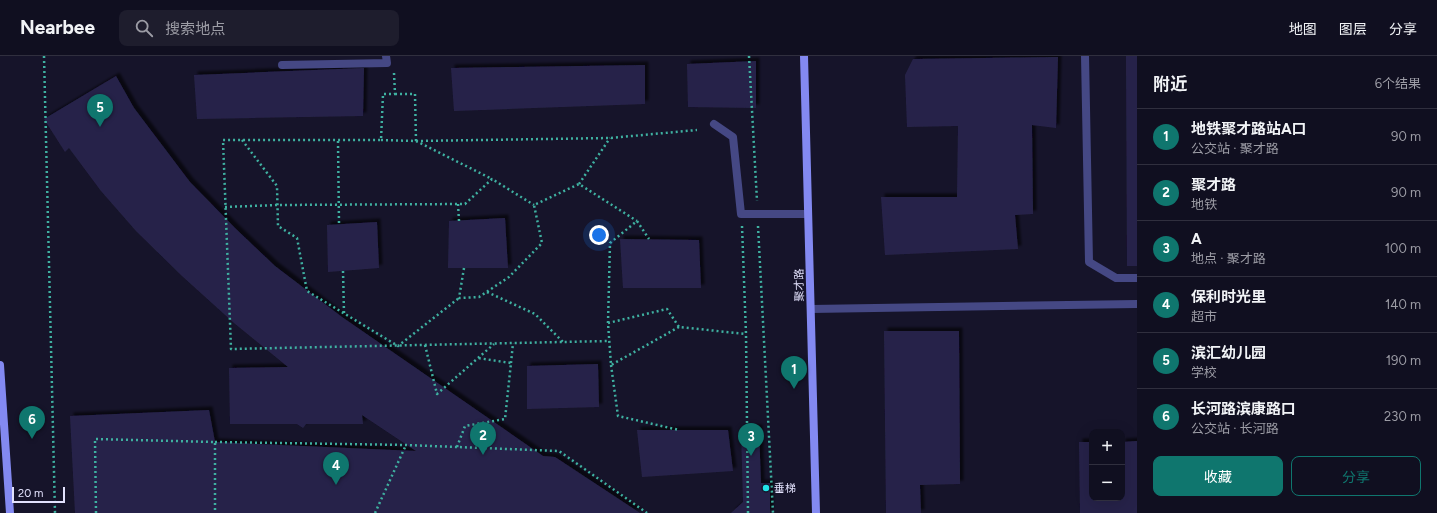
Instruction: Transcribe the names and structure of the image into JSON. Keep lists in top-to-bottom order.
{
  "streets": {
    "street": ["聚才路"]
  },
  "places": ["垂梯"],
  "scale_bar": "20 m",
  "page": {
    "header": "Nearbee",
    "search": "搜索地点",
    "nav": ["地图", "图层", "分享"],
    "heading": ["附近", "6个结果"],
    "pins": [
      "5",
      "1",
      "6",
      "2",
      "3",
      "4"
    ],
    "list": [
      {
        "mark": "1",
        "name": "地铁聚才路站A口",
        "note": "公交站 · 聚才路",
        "value": "90 m"
      },
      {
        "mark": "2",
        "name": "聚才路",
        "note": "地铁",
        "value": "90 m"
      },
      {
        "mark": "3",
        "name": "A",
        "note": "地点 · 聚才路",
        "value": "100 m"
      },
      {
        "mark": "4",
        "name": "保利时光里",
        "note": "超市",
        "value": "140 m"
      },
      {
        "mark": "5",
        "name": "滨汇幼儿园",
        "note": "学校",
        "value": "190 m"
      },
      {
        "mark": "6",
        "name": "长河路滨康路口",
        "note": "公交站 · 长河路",
        "value": "230 m"
      }
    ],
    "map_buttons": ["+", "−"],
    "buttons": ["收藏", "分享"],
    "scale": "20 m"
  }
}
